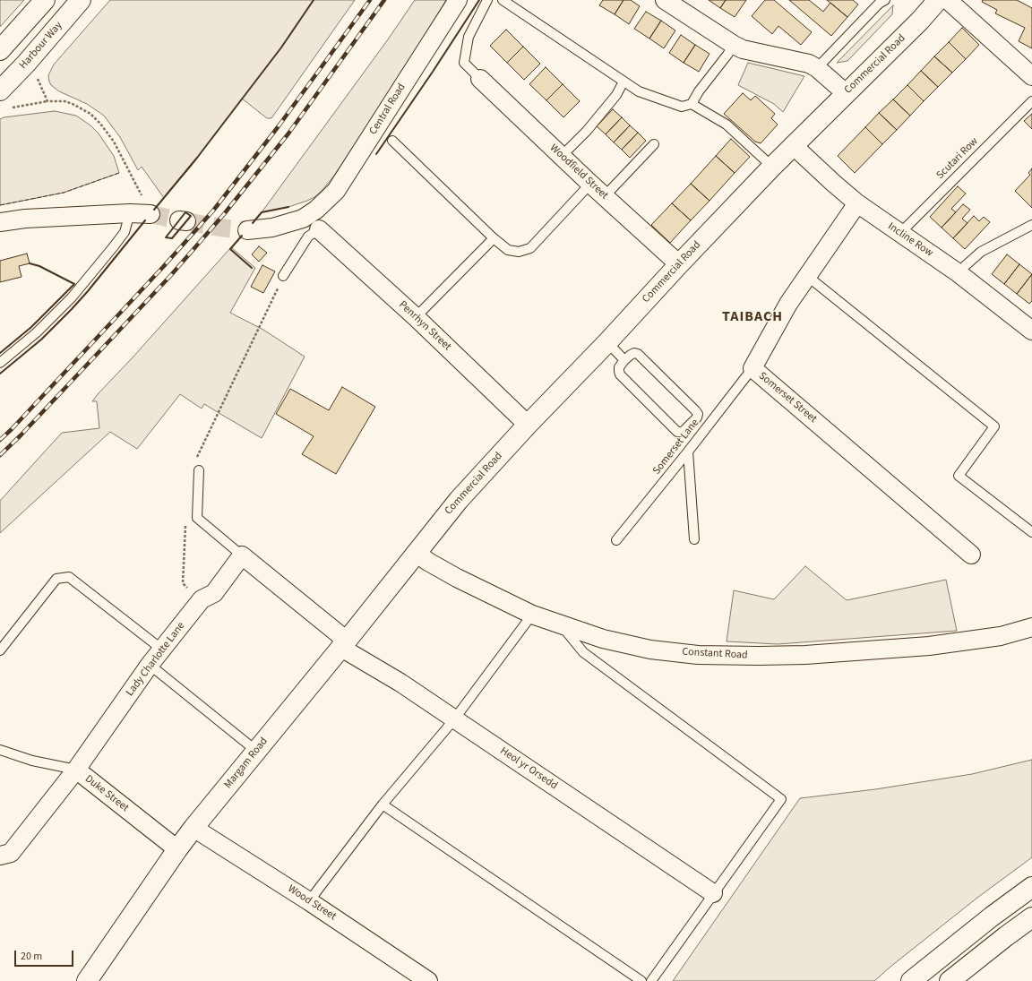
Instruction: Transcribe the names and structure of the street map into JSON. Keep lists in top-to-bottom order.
{
  "streets": {
    "main road": ["Harbour Way", "Commercial Road", "Margam Road"],
    "street": [
      "Central Road",
      "Woodfield Street",
      "Incline Row",
      "Penrhyn Street",
      "Somerset Street",
      "Constant Road",
      "Lady Charlotte Lane",
      "Heol yr Orsedd",
      "Duke Street",
      "Wood Street"
    ],
    "lane": ["Scutari Row", "Somerset Lane"]
  },
  "crossings": [
    ["Commercial Road", "Woodfield Street"],
    ["Commercial Road", "Incline Row"],
    ["Commercial Road", "Penrhyn Street"],
    ["Commercial Road", "Constant Road"],
    ["Commercial Road", "Margam Road"],
    ["Scutari Row", "Incline Row"],
    ["Incline Row", "Somerset Street"],
    ["Somerset Street", "Somerset Lane"],
    ["Constant Road", "Margam Road"],
    ["Lady Charlotte Lane", "Heol yr Orsedd"],
    ["Lady Charlotte Lane", "Duke Street"],
    ["Margam Road", "Heol yr Orsedd"],
    ["Margam Road", "Duke Street"],
    ["Margam Road", "Wood Street"]
  ],
  "districts": ["TAIBACH"],
  "scale_bar": "20 m"
}
